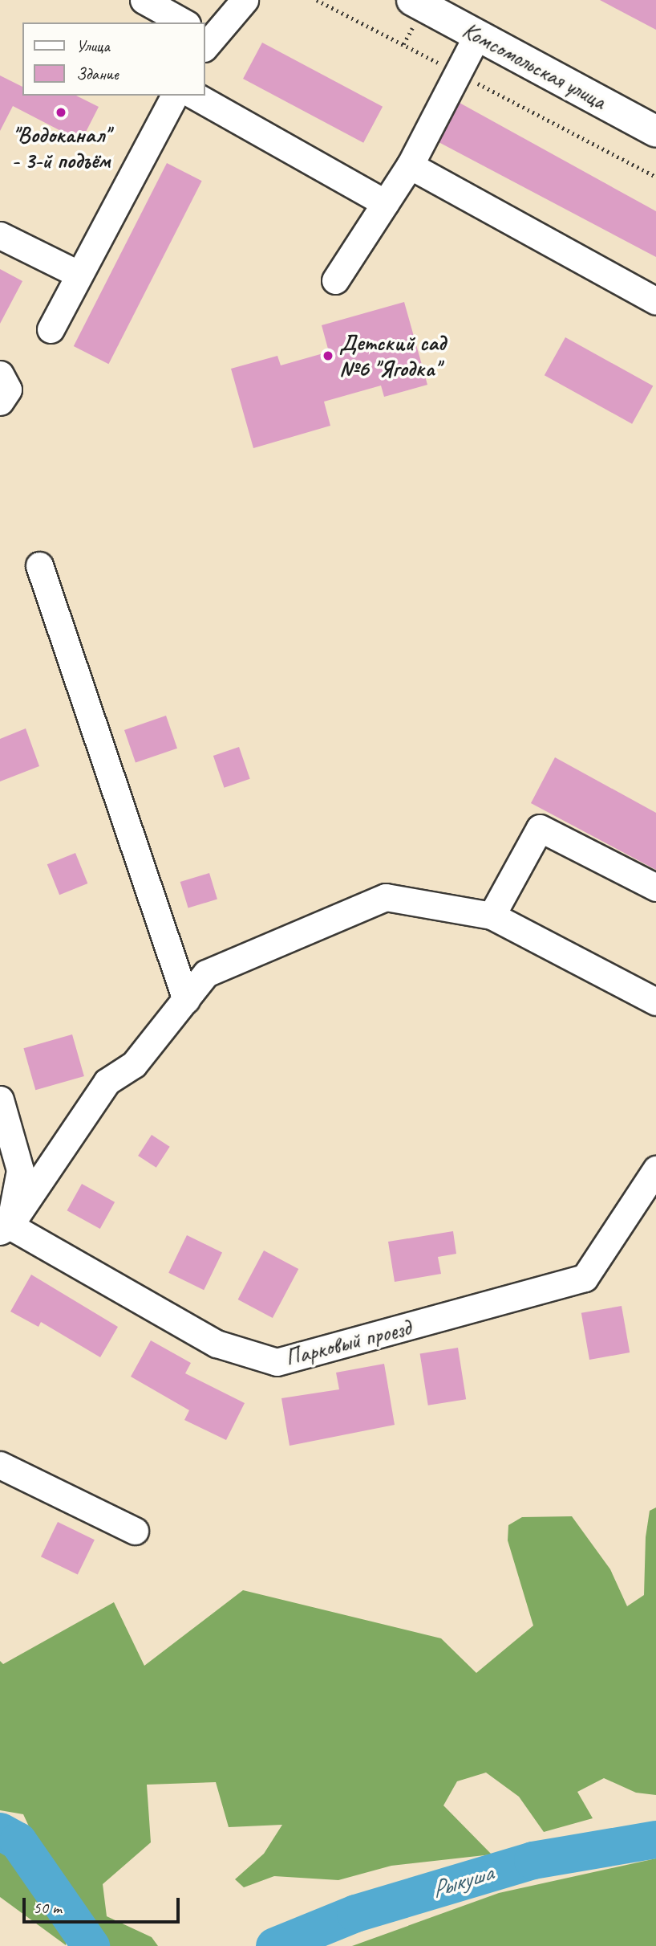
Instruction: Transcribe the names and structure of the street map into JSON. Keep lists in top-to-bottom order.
{
  "streets": {
    "main road": ["Комсомольская улица"],
    "street": ["Парковый проезд"]
  },
  "water": ["Рыкуша"],
  "places": ["\"Водоканал\" - 3-й подъём", "Детский сад №6 \"Ягодка\""],
  "legend": ["Улица", "Здание"],
  "scale_bar": "50 m"
}
